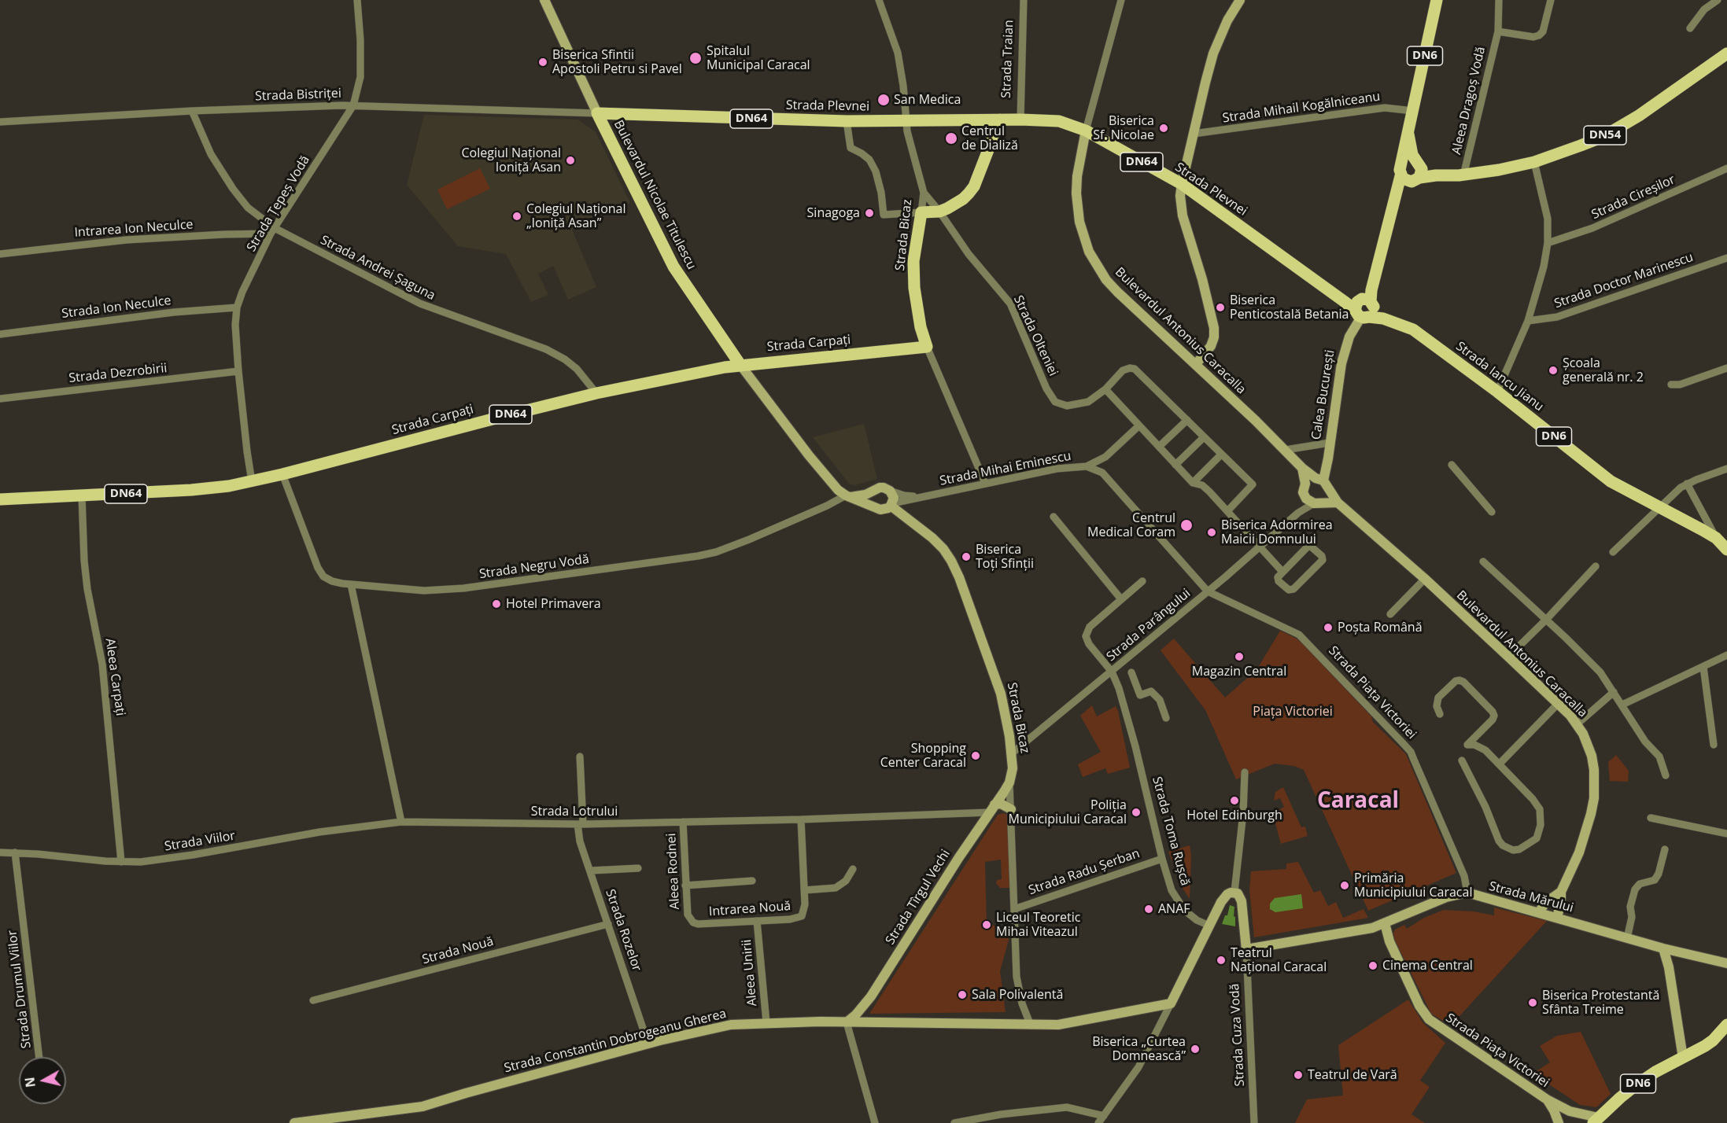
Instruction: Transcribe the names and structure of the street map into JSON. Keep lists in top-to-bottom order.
{
  "streets": {
    "main road": [
      "DN6",
      "Strada Plevnei",
      "DN64",
      "DN54",
      "Bulevardul Nicolae Titulescu",
      "Strada Bicaz",
      "Bulevardul Antonius Caracalla",
      "Strada Carpați",
      "Strada Iancu Jianu",
      "Calea București",
      "Strada Piața Victoriei",
      "Strada Tîrgul Vechi",
      "Strada Mărului",
      "Strada Cuza Vodă",
      "Strada Constantin Dobrogeanu Gherea"
    ],
    "street": [
      "Strada Traian",
      "Strada Bistriței",
      "Aleea Dragoș Vodă",
      "Strada Mihail Kogălniceanu",
      "Strada Cireșilor",
      "Strada Țepeș Vodă",
      "Intrarea Ion Neculce",
      "Strada Andrei Șaguna",
      "Strada Doctor Marinescu",
      "Strada Ion Neculce",
      "Strada Olteniei",
      "Strada Dezrobirii",
      "Strada Mihai Eminescu",
      "Strada Negru Vodă",
      "Strada Parângului",
      "Aleea Carpați",
      "Strada Lotrului",
      "Strada Toma Rușcă",
      "Strada Viilor",
      "Aleea Rodnei",
      "Strada Radu Șerban",
      "Intrarea Nouă",
      "Strada Rozelor",
      "Strada Nouă",
      "Aleea Unirii",
      "Strada Drumul Viilor"
    ]
  },
  "crossings": [
    ["DN6", "Strada Mihail Kogălniceanu"],
    ["DN6", "DN54"],
    ["DN6", "Calea București"],
    ["DN6", "Strada Piața Victoriei"],
    ["Strada Traian", "Strada Plevnei"],
    ["Strada Bistriței", "Strada Plevnei"],
    ["Strada Bistriței", "Bulevardul Nicolae Titulescu"],
    ["Strada Bistriței", "Strada Țepeș Vodă"],
    ["Strada Bistriței", "Strada Andrei Șaguna"],
    ["Aleea Dragoș Vodă", "DN54"],
    ["Strada Plevnei", "Bulevardul Nicolae Titulescu"],
    ["Strada Plevnei", "Strada Bicaz"],
    ["Strada Plevnei", "Bulevardul Antonius Caracalla"],
    ["Strada Plevnei", "Strada Iancu Jianu"],
    ["Strada Plevnei", "Calea București"],
    ["DN54", "Calea București"],
    ["Bulevardul Nicolae Titulescu", "Strada Bicaz"],
    ["Bulevardul Nicolae Titulescu", "Strada Carpați"],
    ["Bulevardul Nicolae Titulescu", "Strada Mihai Eminescu"],
    ["Bulevardul Nicolae Titulescu", "Strada Negru Vodă"],
    ["Strada Țepeș Vodă", "Intrarea Ion Neculce"],
    ["Strada Țepeș Vodă", "Strada Andrei Șaguna"],
    ["Strada Țepeș Vodă", "Strada Ion Neculce"],
    ["Strada Țepeș Vodă", "Strada Carpați"],
    ["Strada Țepeș Vodă", "Strada Dezrobirii"],
    ["Intrarea Ion Neculce", "Strada Andrei Șaguna"],
    ["Strada Bicaz", "Strada Olteniei"],
    ["Strada Bicaz", "Strada Carpați"],
    ["Strada Bicaz", "Strada Mihai Eminescu"],
    ["Strada Bicaz", "Strada Parângului"],
    ["Strada Bicaz", "Strada Radu Șerban"],
    ["Strada Bicaz", "Strada Tîrgul Vechi"],
    ["Strada Bicaz", "Strada Constantin Dobrogeanu Gherea"],
    ["Strada Andrei Șaguna", "Strada Carpați"],
    ["Bulevardul Antonius Caracalla", "Calea București"],
    ["Bulevardul Antonius Caracalla", "Strada Parângului"],
    ["Bulevardul Antonius Caracalla", "Strada Mărului"],
    ["Strada Carpați", "Strada Negru Vodă"],
    ["Strada Carpați", "Aleea Carpați"],
    ["Strada Iancu Jianu", "Calea București"],
    ["Calea București", "Strada Parângului"],
    ["Strada Mihai Eminescu", "Strada Parângului"],
    ["Strada Mihai Eminescu", "Strada Piața Victoriei"],
    ["Strada Parângului", "Strada Piața Victoriei"],
    ["Strada Parângului", "Strada Toma Rușcă"],
    ["Aleea Carpați", "Strada Viilor"],
    ["Strada Piața Victoriei", "Strada Mărului"],
    ["Strada Lotrului", "Strada Viilor"],
    ["Strada Lotrului", "Aleea Rodnei"],
    ["Strada Lotrului", "Strada Tîrgul Vechi"],
    ["Strada Lotrului", "Intrarea Nouă"],
    ["Strada Lotrului", "Strada Rozelor"],
    ["Strada Toma Rușcă", "Strada Radu Șerban"],
    ["Strada Viilor", "Strada Drumul Viilor"],
    ["Aleea Rodnei", "Intrarea Nouă"],
    ["Strada Tîrgul Vechi", "Strada Constantin Dobrogeanu Gherea"],
    ["Strada Mărului", "Strada Cuza Vodă"],
    ["Intrarea Nouă", "Aleea Unirii"],
    ["Strada Rozelor", "Strada Nouă"],
    ["Strada Rozelor", "Strada Constantin Dobrogeanu Gherea"],
    ["Aleea Unirii", "Strada Constantin Dobrogeanu Gherea"]
  ],
  "districts": ["Caracal"],
  "parks": ["Piața Victoriei"],
  "places": [
    "Spitalul Municipal Caracal",
    "Biserica Sfintii Apostoli Petru si Pavel",
    "San Medica",
    "Biserica Sf. Nicolae",
    "Centrul de Dializă",
    "Colegiul Național Ioniță Asan",
    "Sinagoga",
    "Colegiul Național „Ioniță Asan”",
    "Biserica Penticostală Betania",
    "Școala generală nr. 2",
    "Centrul Medical Coram",
    "Biserica Adormirea Maicii Domnului",
    "Biserica Toți Sfinții",
    "Hotel Primavera",
    "Poșta Română",
    "Magazin Central",
    "Shopping Center Caracal",
    "Hotel Edinburgh",
    "Poliția Municipiului Caracal",
    "Primăria Municipiului Caracal",
    "ANAF",
    "Liceul Teoretic Mihai Viteazul",
    "Teatrul Național Caracal",
    "Cinema Central",
    "Sala Polivalentă",
    "Biserica Protestantă Sfânta Treime",
    "Biserica „Curtea Domnească”",
    "Teatrul de Vară"
  ],
  "north": "left"
}
